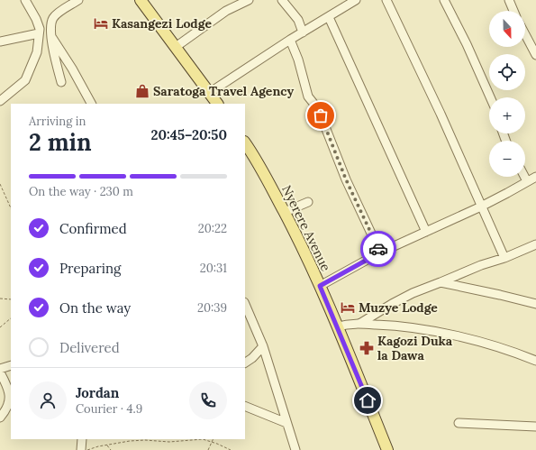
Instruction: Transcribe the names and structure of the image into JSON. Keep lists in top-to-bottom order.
{
  "streets": {
    "main road": ["Nyerere Avenue"]
  },
  "places": {
    "hotel": ["Kasangezi Lodge", "Muzye Lodge"],
    "shop": ["Saratoga Travel Agency"],
    "pharmacy": ["Kagozi Duka la Dawa"]
  },
  "north": "bottom",
  "page": {
    "map_buttons": ["+", "−"],
    "heading": ["2 min", "Arriving in", "20:45–20:50"],
    "panel": ["Jordan", "Courier · 4.9"],
    "bar": "On the way · 230 m",
    "list": [
      ["Confirmed", "20:22"],
      ["Preparing", "20:31"],
      ["On the way", "20:39"],
      "Delivered"
    ]
  }
}
